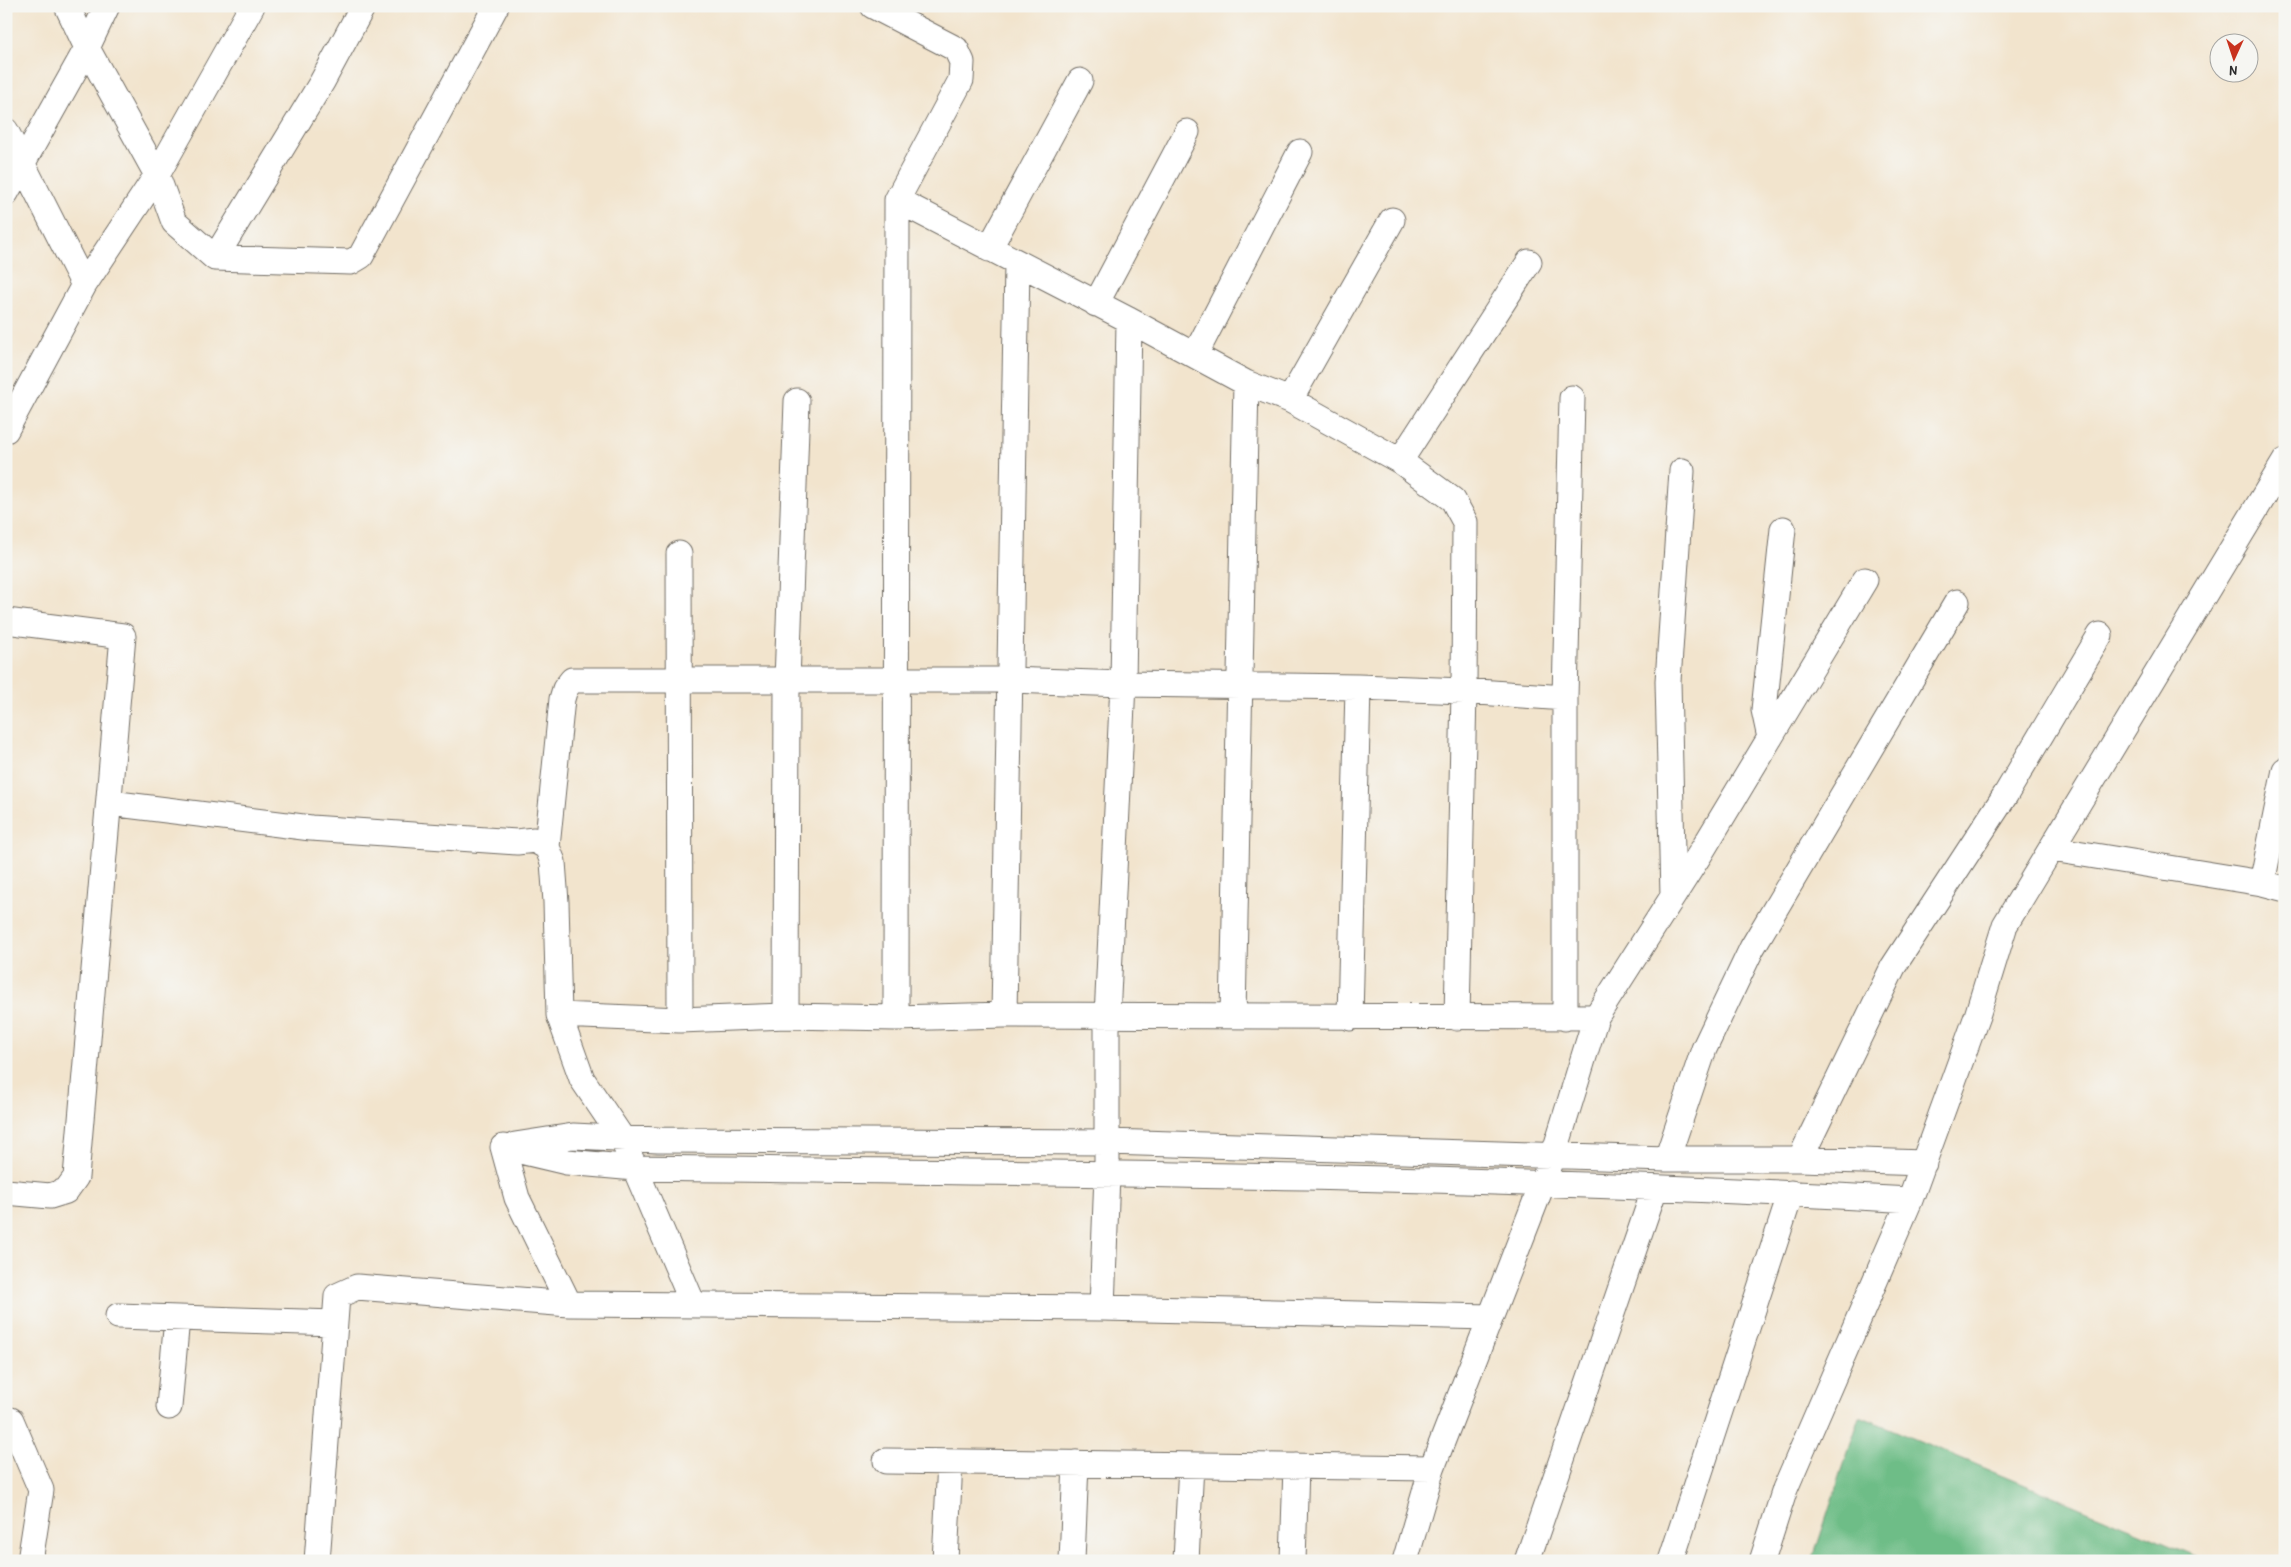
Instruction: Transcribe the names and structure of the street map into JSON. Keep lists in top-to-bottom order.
{
  "north": "bottom"
}
